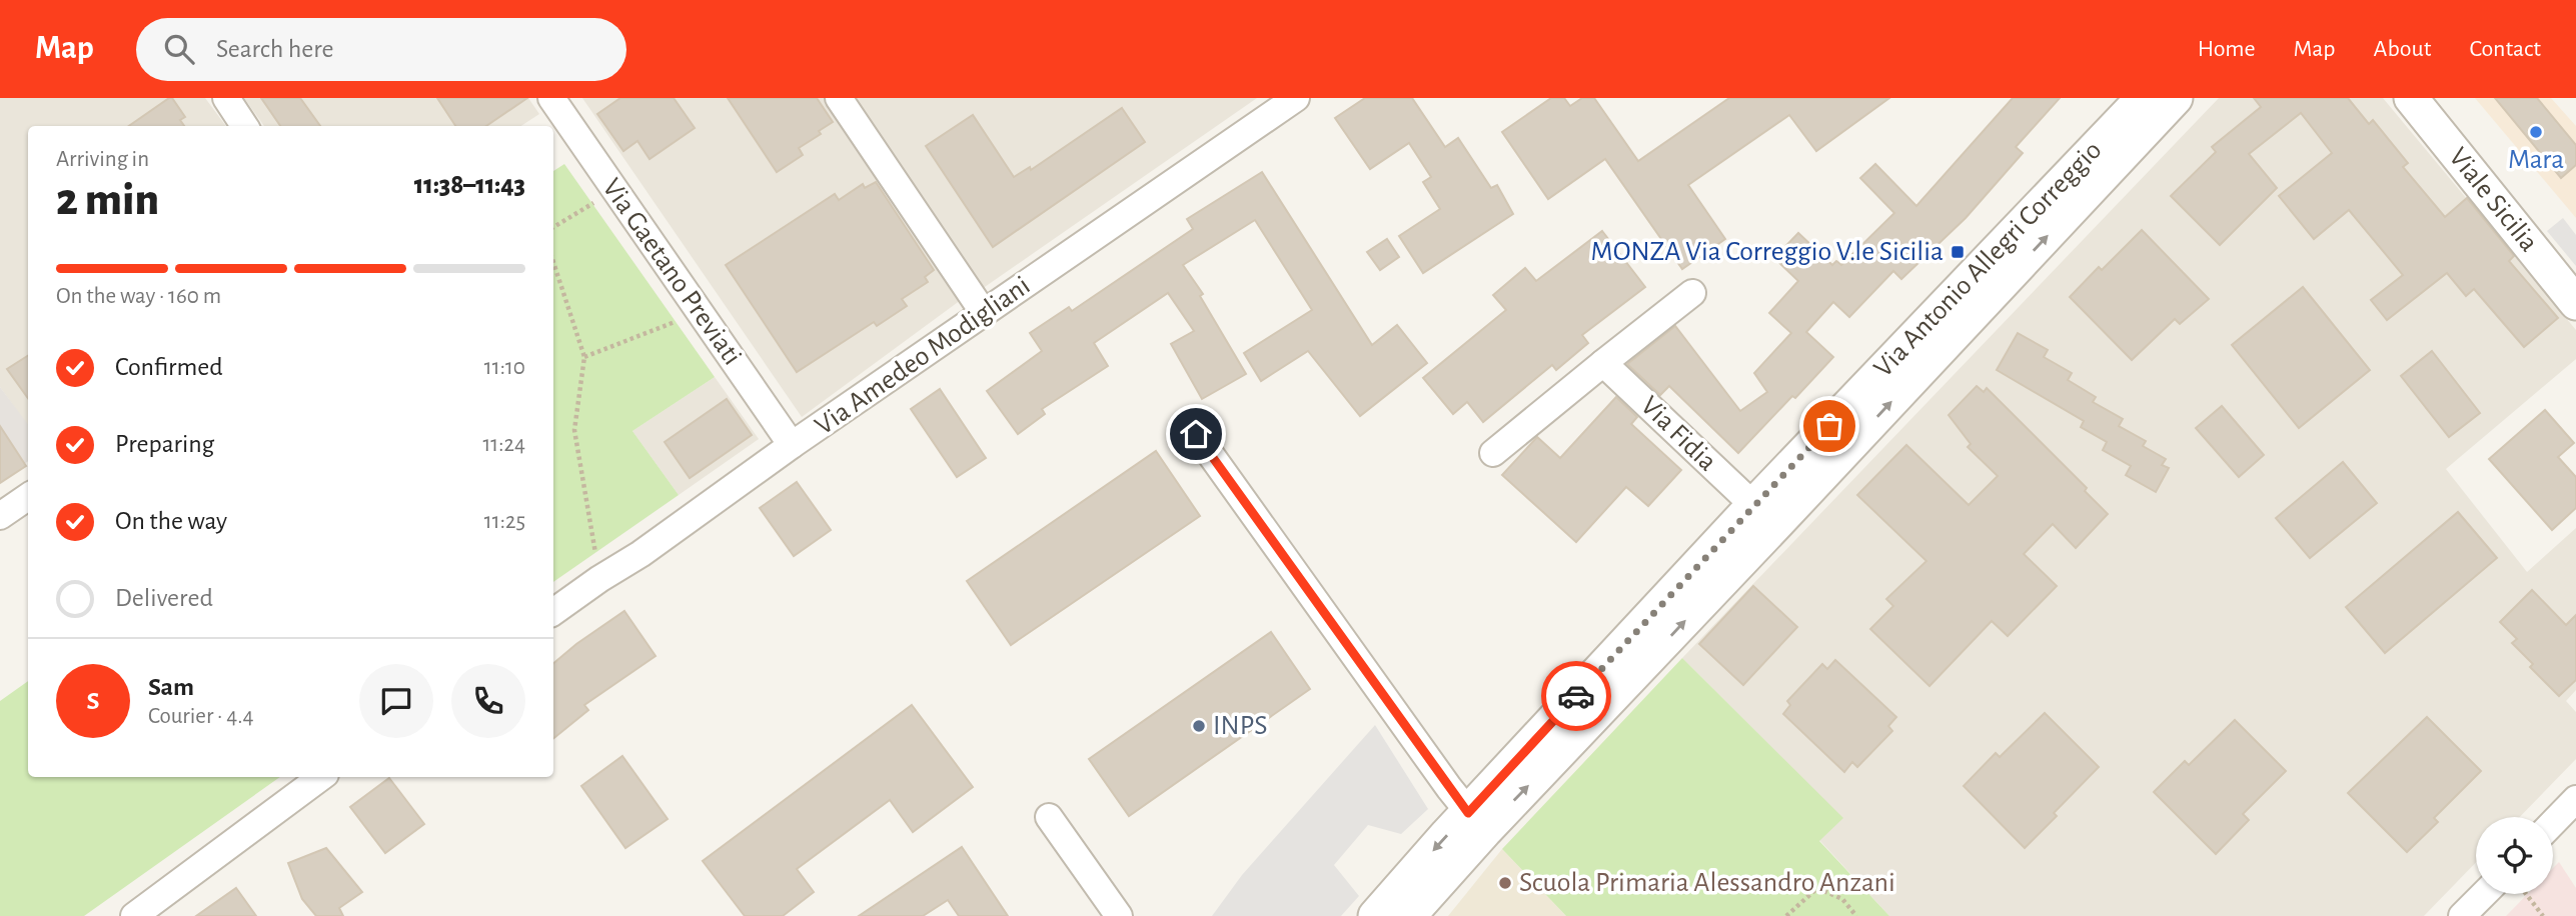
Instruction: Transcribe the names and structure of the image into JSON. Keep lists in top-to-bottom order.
{
  "streets": {
    "street": [
      "Viale Sicilia",
      "Via Antonio Allegri Correggio",
      "Via Gaetano Previati",
      "Via Amedeo Modigliani",
      "Via Fidia"
    ]
  },
  "crossings": [
    ["Via Antonio Allegri Correggio", "Via Fidia"],
    ["Via Gaetano Previati", "Via Amedeo Modigliani"]
  ],
  "places": {
    "other": ["Mara", "INPS", "Scuola Primaria Alessandro Anzani"],
    "transit": ["MONZA Via Correggio V.le Sicilia"]
  },
  "page": {
    "header": "Map",
    "search": "Search here",
    "nav": [
      "Home",
      "Map",
      "About",
      "Contact"
    ],
    "heading": ["2 min", "Arriving in", "11:38–11:43"],
    "panel": ["Sam", "Courier · 4.4"],
    "bar": "On the way · 160 m",
    "list": [
      ["Confirmed", "11:10"],
      ["Preparing", "11:24"],
      ["On the way", "11:25"],
      "Delivered"
    ],
    "round": "S"
  }
}
